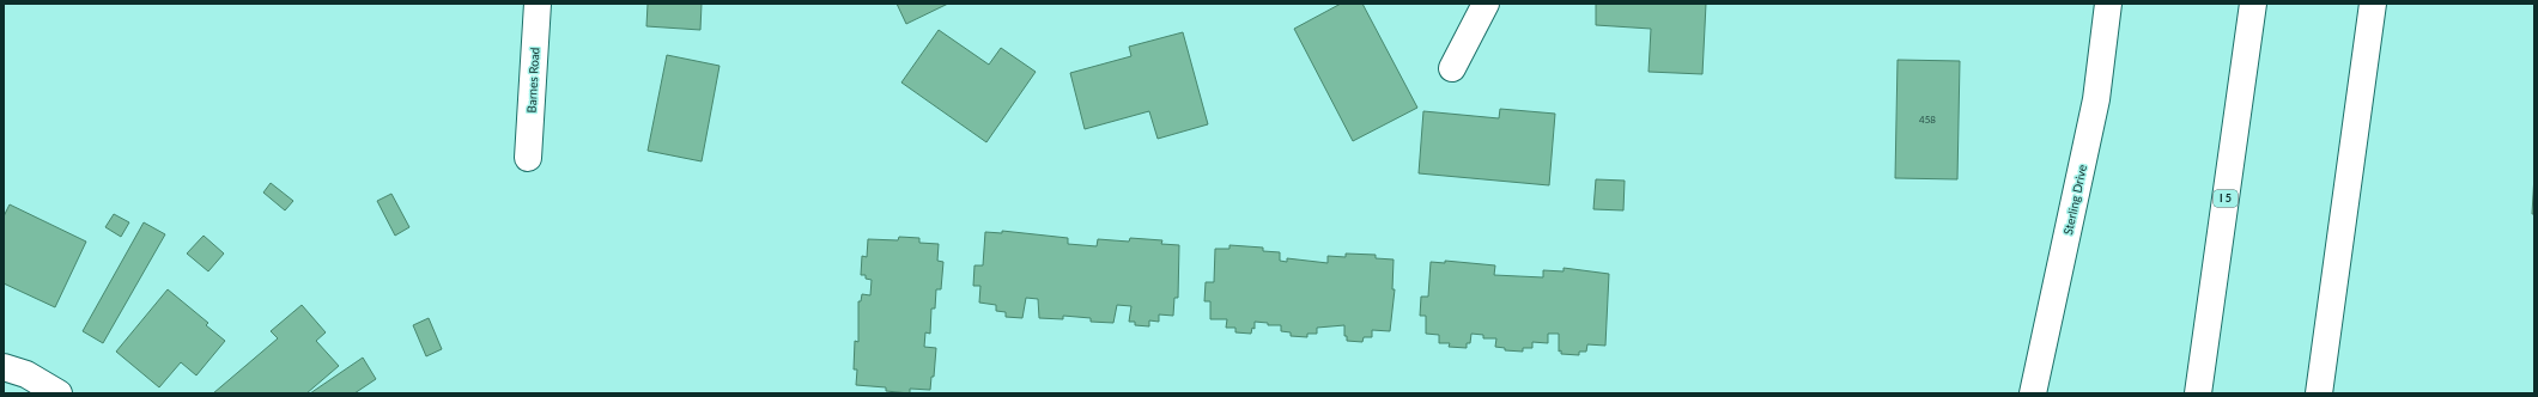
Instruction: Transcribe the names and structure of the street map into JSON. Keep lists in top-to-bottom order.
{
  "streets": {
    "main road": ["Barnes Road", "I 5", "Sterling Drive"]
  },
  "house_numbers": ["458"]
}
